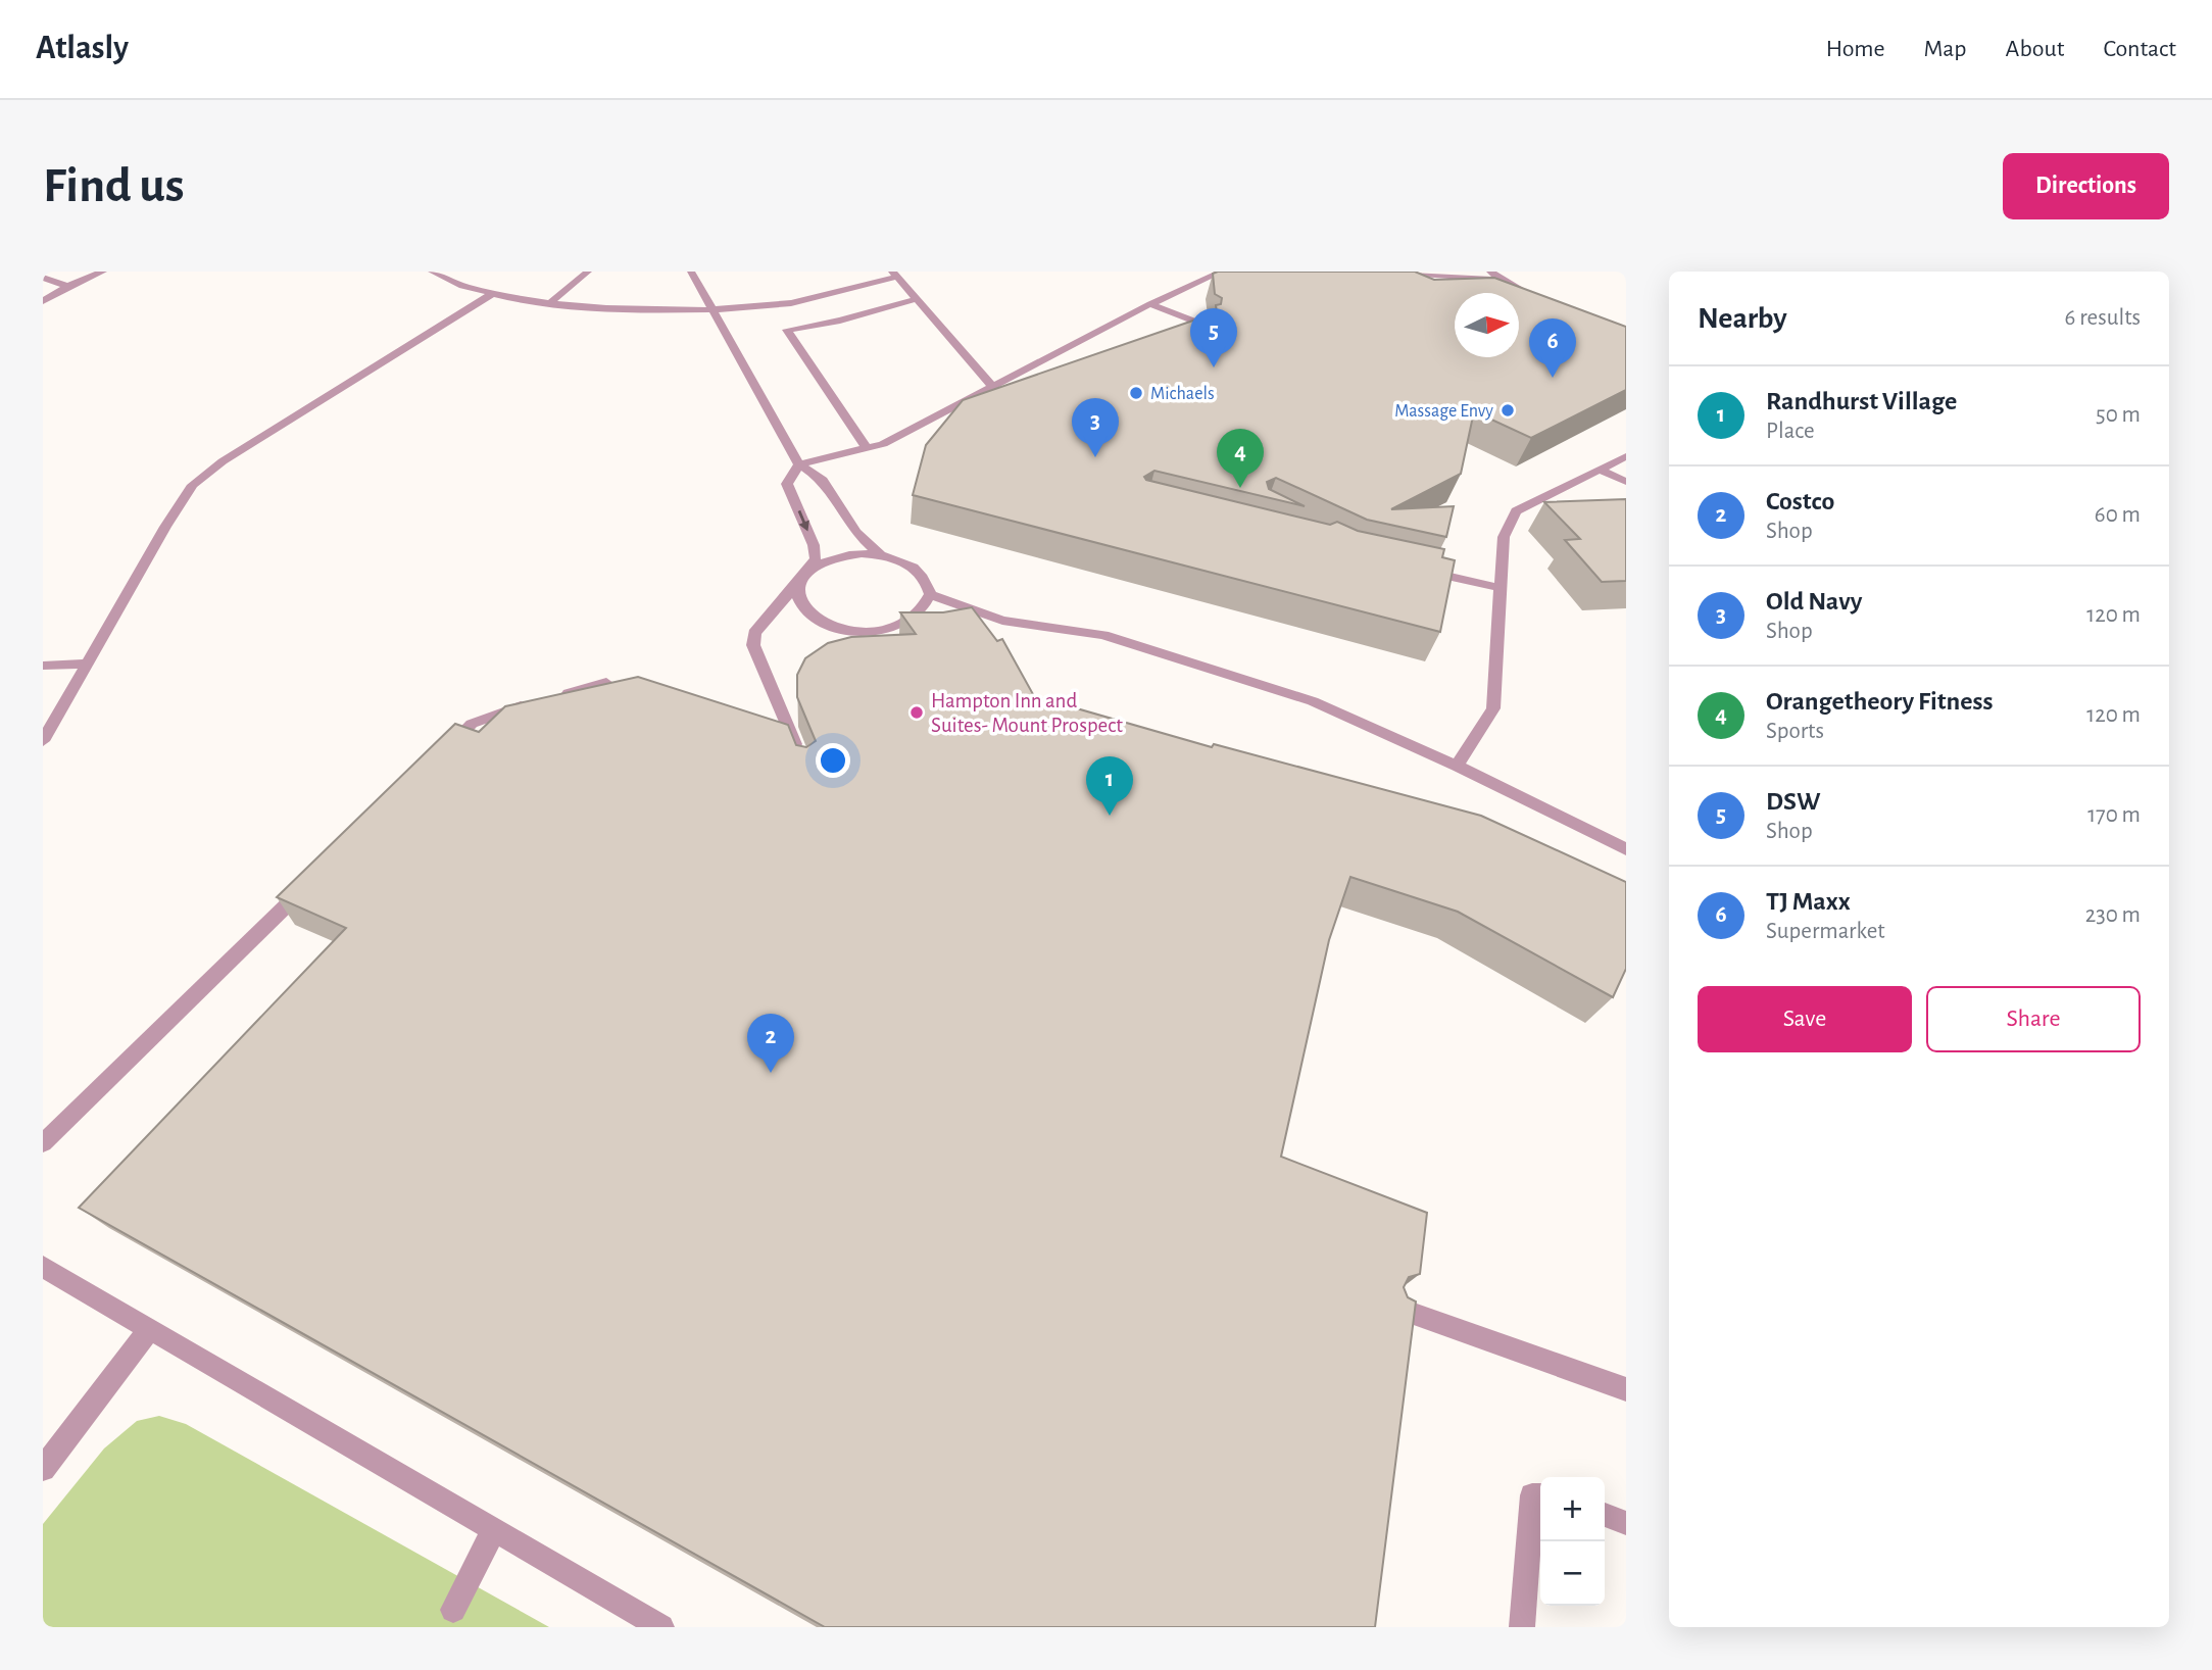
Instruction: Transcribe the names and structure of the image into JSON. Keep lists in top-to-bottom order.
{
  "places": ["Michaels", "Massage Envy", "Hampton Inn and Suites- Mount Prospect"],
  "north": "right",
  "page": {
    "header": "Atlasly",
    "nav": [
      "Home",
      "Map",
      "About",
      "Contact"
    ],
    "buttons": [
      "Directions",
      ["Save", "Share"]
    ],
    "title": "Find us",
    "heading": ["Nearby", "6 results"],
    "pins": [
      "5",
      "6",
      "3",
      "4",
      "1",
      "2"
    ],
    "list": [
      {
        "mark": "1",
        "name": "Randhurst Village",
        "note": "Place",
        "value": "50 m"
      },
      {
        "mark": "2",
        "name": "Costco",
        "note": "Shop",
        "value": "60 m"
      },
      {
        "mark": "3",
        "name": "Old Navy",
        "note": "Shop",
        "value": "120 m"
      },
      {
        "mark": "4",
        "name": "Orangetheory Fitness",
        "note": "Sports",
        "value": "120 m"
      },
      {
        "mark": "5",
        "name": "DSW",
        "note": "Shop",
        "value": "170 m"
      },
      {
        "mark": "6",
        "name": "TJ Maxx",
        "note": "Supermarket",
        "value": "230 m"
      }
    ],
    "map_buttons": ["+", "−"]
  }
}
